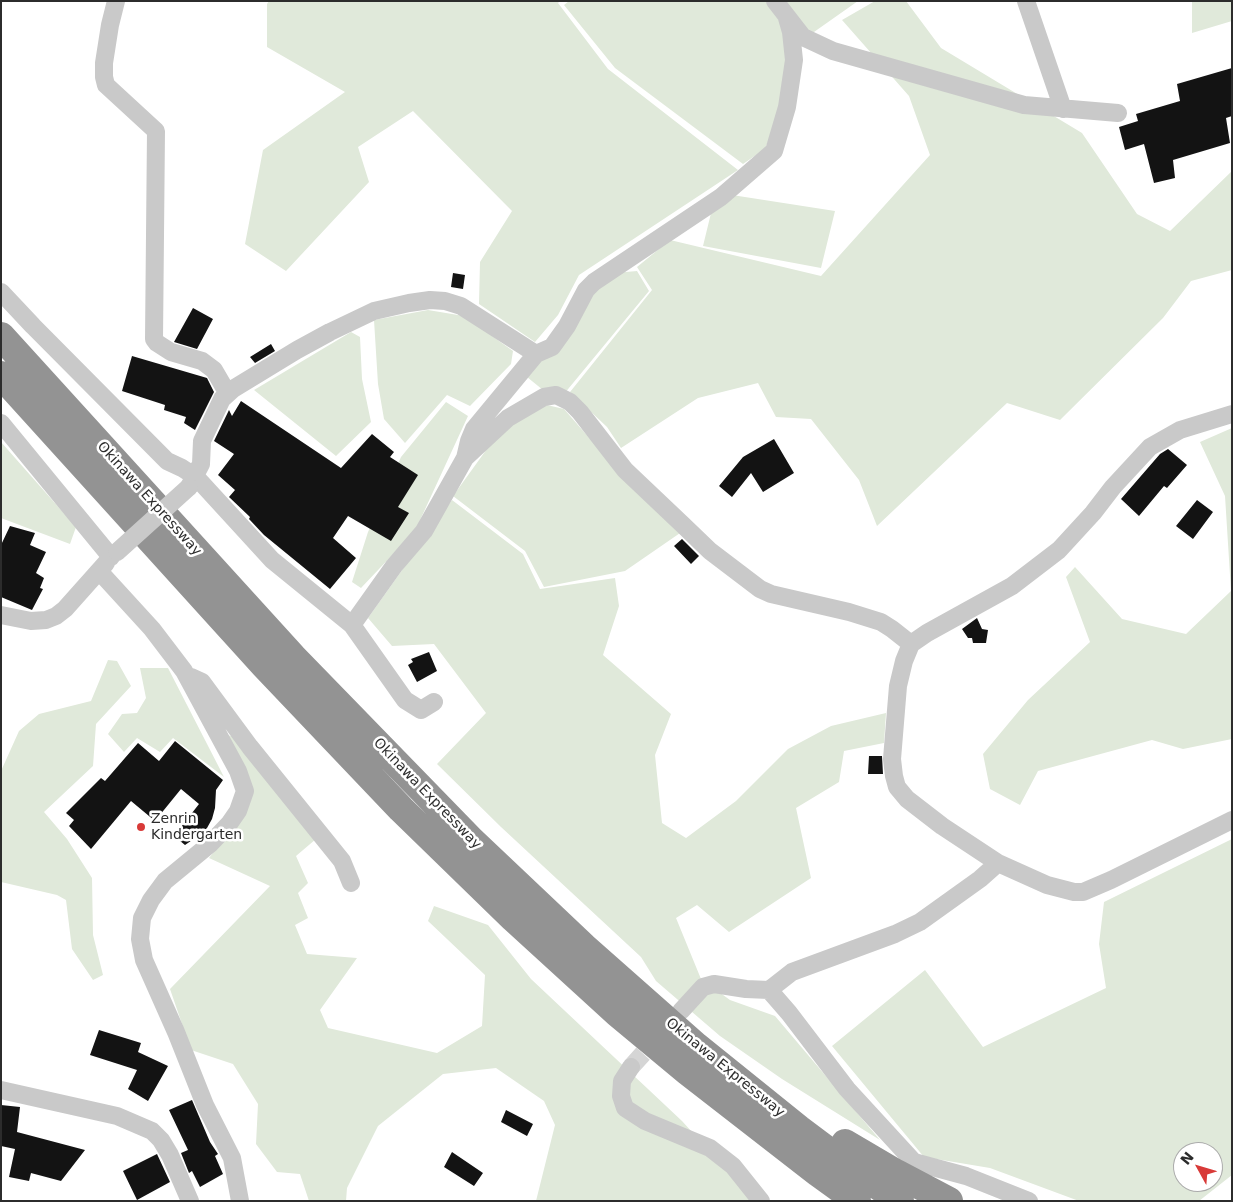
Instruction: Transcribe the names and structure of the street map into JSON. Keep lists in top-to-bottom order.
{
  "streets": {
    "highway": ["Okinawa Expressway"]
  },
  "places": ["Zenrin Kindergarten"],
  "north": "top left"
}
